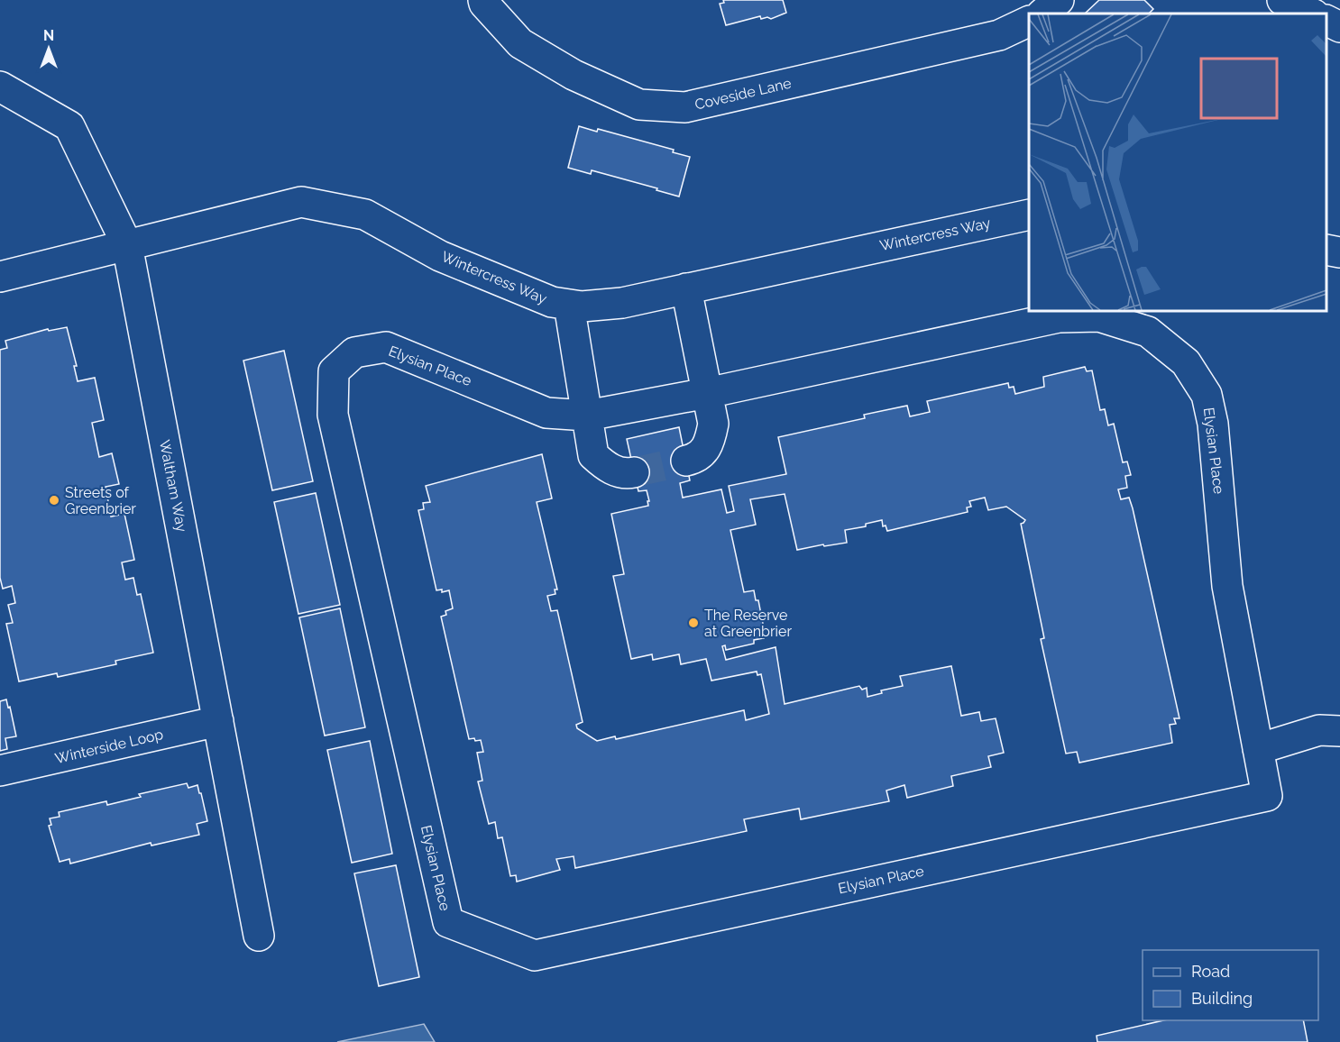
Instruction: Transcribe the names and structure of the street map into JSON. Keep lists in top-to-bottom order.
{
  "streets": {
    "street": [
      "Coveside Lane",
      "Wintercress Way",
      "Elysian Place",
      "Waltham Way",
      "Winterside Loop"
    ]
  },
  "crossings": [
    ["Wintercress Way", "Waltham Way"],
    ["Waltham Way", "Winterside Loop"]
  ],
  "places": ["Streets of Greenbrier", "The Reserve at Greenbrier"],
  "legend": ["Road", "Building"],
  "north": "top"
}
